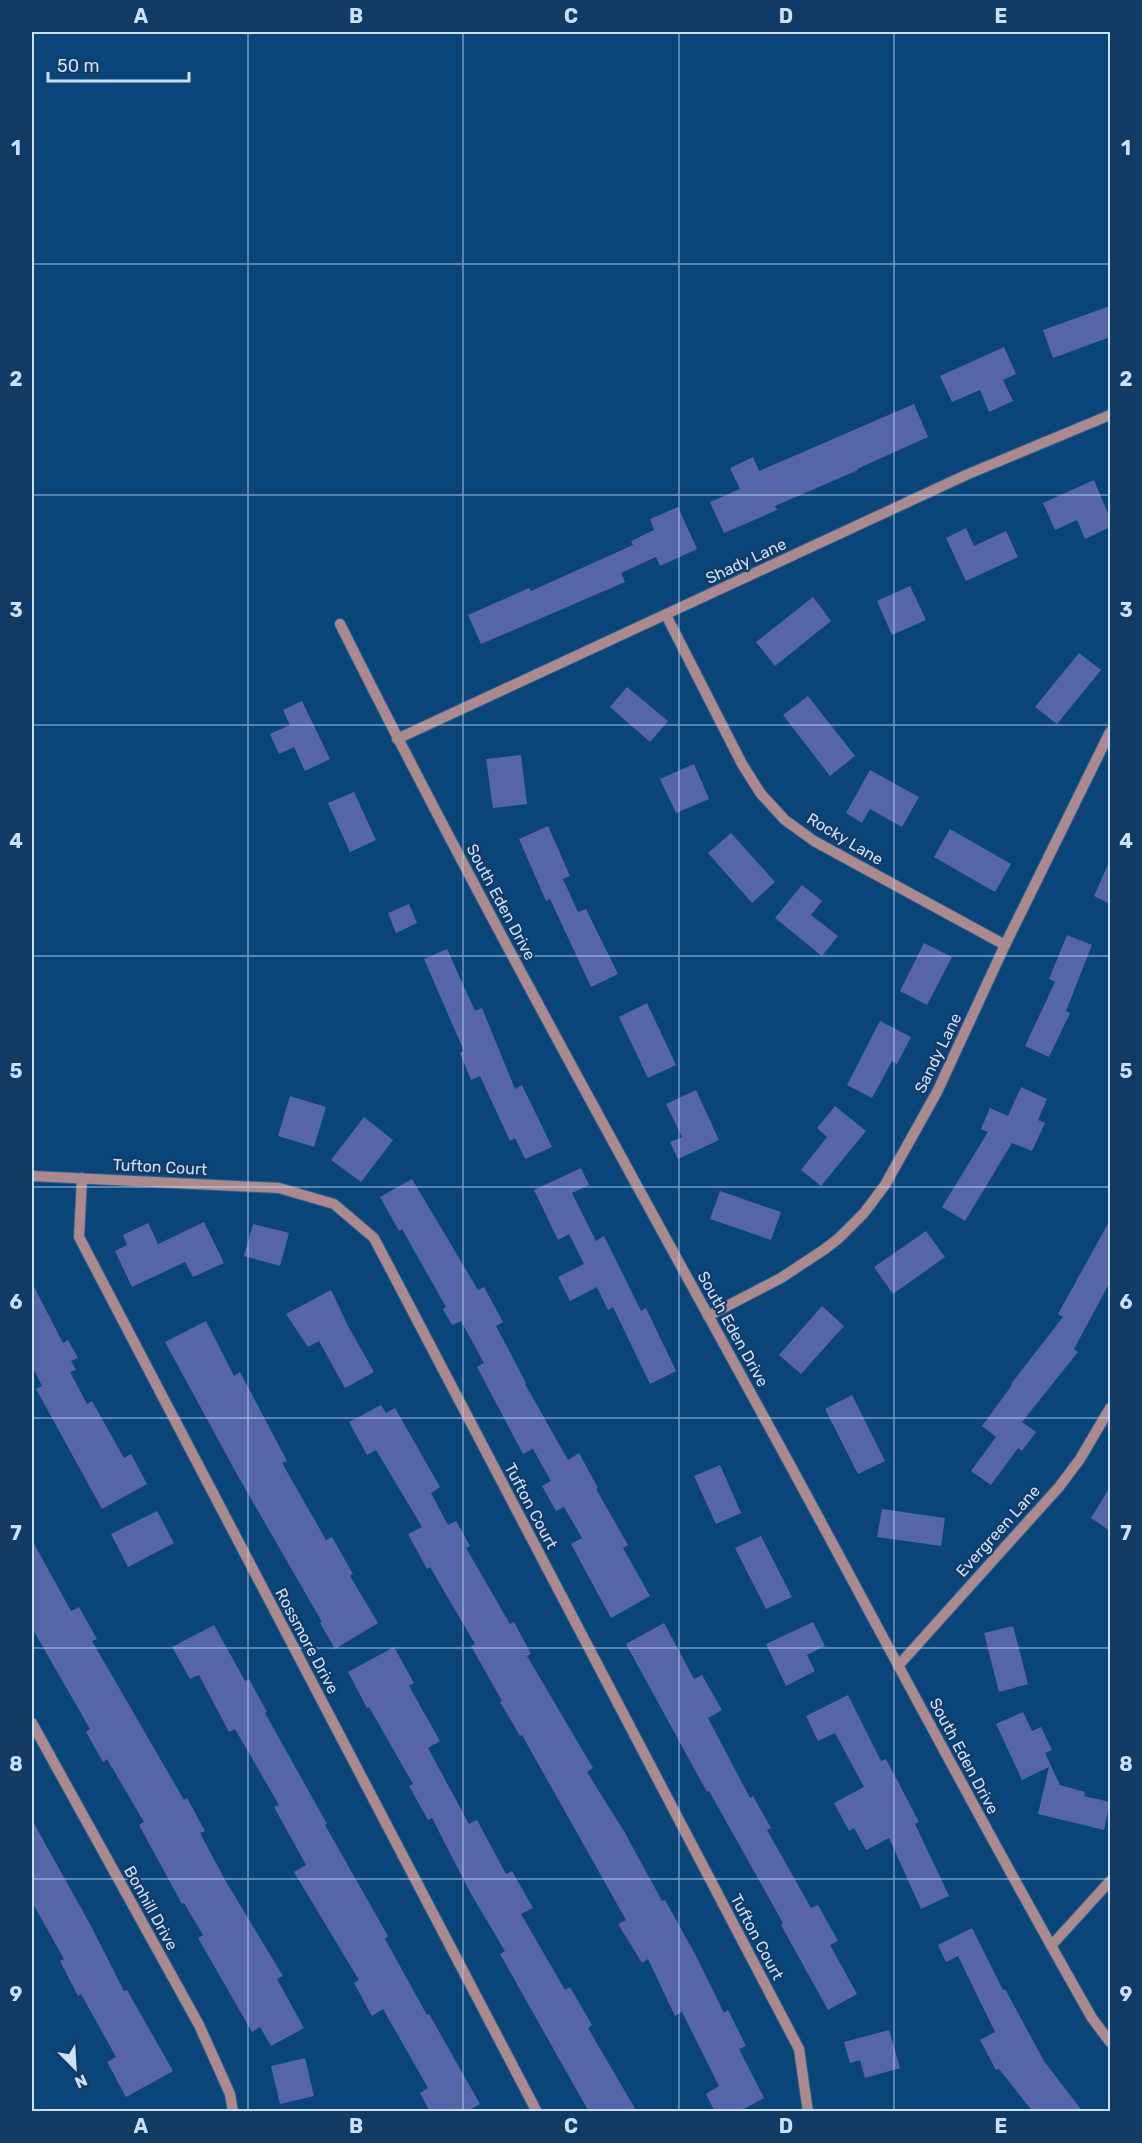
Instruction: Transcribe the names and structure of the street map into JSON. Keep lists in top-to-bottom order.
{
  "streets": {
    "street": [
      "Shady Lane",
      "Rocky Lane",
      "South Eden Drive",
      "Sandy Lane",
      "Tufton Court",
      "Evergreen Lane",
      "Rossmore Drive",
      "Bonhill Drive"
    ]
  },
  "crossings": [
    ["Shady Lane", "Rocky Lane"],
    ["Shady Lane", "South Eden Drive"],
    ["Rocky Lane", "Sandy Lane"],
    ["South Eden Drive", "Sandy Lane"],
    ["South Eden Drive", "Evergreen Lane"],
    ["Tufton Court", "Rossmore Drive"]
  ],
  "scale_bar": "50 m",
  "north": "bottom right",
  "grid": {
    "columns": [
      "A",
      "B",
      "C",
      "D",
      "E"
    ],
    "rows": [
      "1",
      "2",
      "3",
      "4",
      "5",
      "6",
      "7",
      "8",
      "9"
    ]
  }
}
